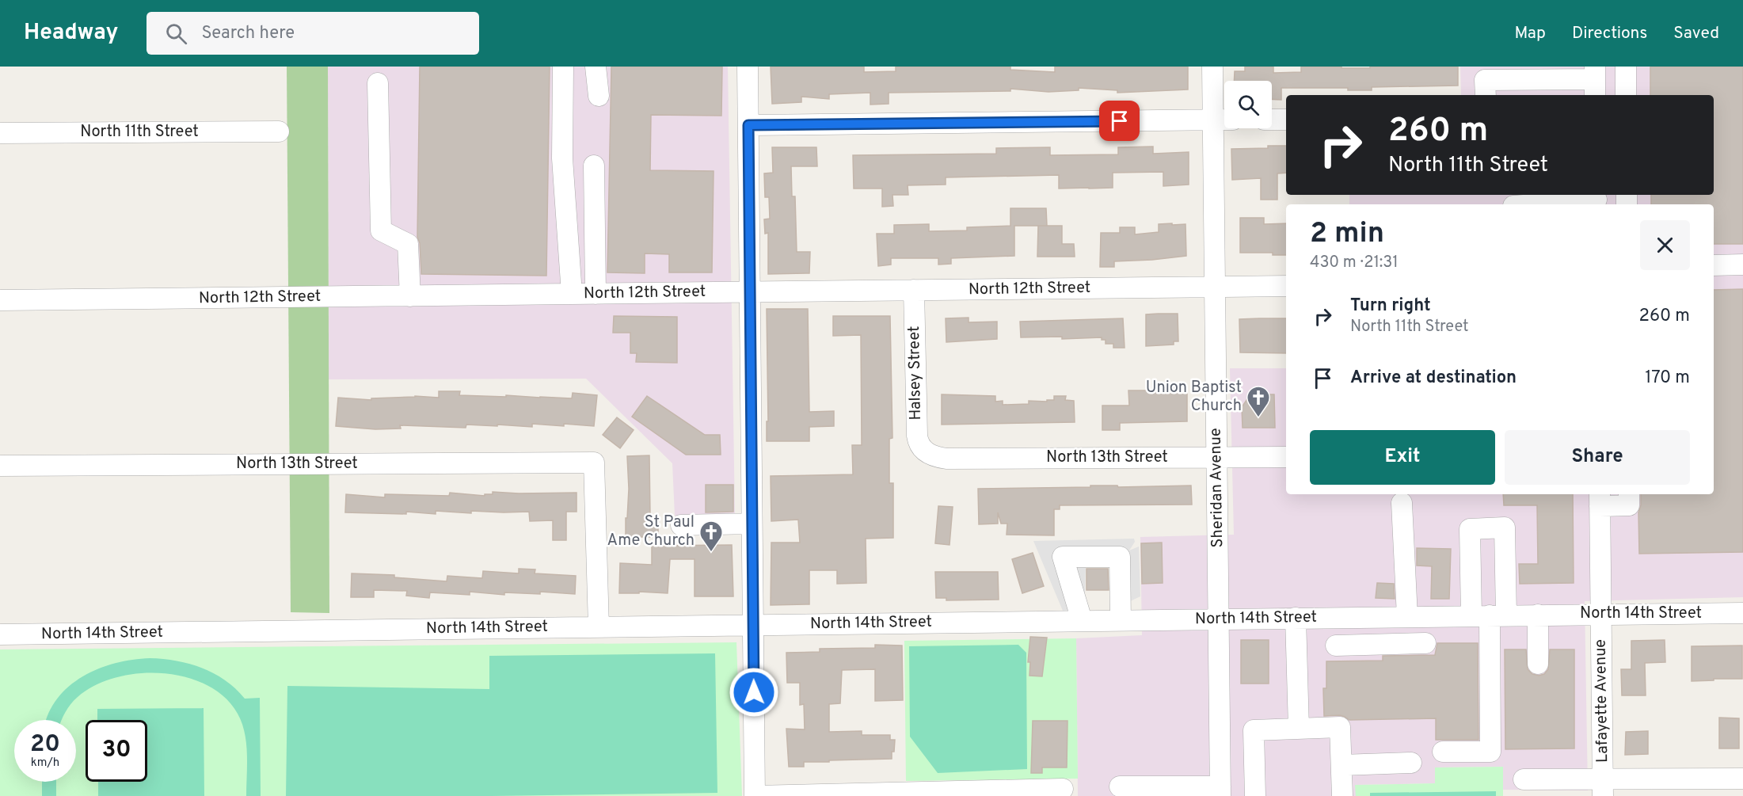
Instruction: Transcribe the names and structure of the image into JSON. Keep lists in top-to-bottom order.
{
  "streets": {
    "street": [
      "North 11th Street",
      "North 12th Street",
      "Halsey Street",
      "North 13th Street",
      "Sheridan Avenue",
      "North 14th Street",
      "Lafayette Avenue"
    ]
  },
  "crossings": [
    ["North 12th Street", "Halsey Street"],
    ["North 12th Street", "Sheridan Avenue"],
    ["Halsey Street", "North 13th Street"],
    ["North 13th Street", "Sheridan Avenue"],
    ["North 13th Street", "North 14th Street"],
    ["Sheridan Avenue", "North 14th Street"],
    ["North 14th Street", "Lafayette Avenue"]
  ],
  "places": {
    "church": ["Union Baptist Church", "St Paul Ame Church"]
  },
  "page": {
    "header": "Headway",
    "search": "Search here",
    "nav": ["Map", "Directions", "Saved"],
    "turn": ["260 m", "North 11th Street"],
    "heading": ["2 min", "430 m · 21:31"],
    "list": [
      {
        "name": "Turn right",
        "note": "North 11th Street",
        "value": "260 m"
      },
      {
        "name": "Arrive at destination",
        "value": "170 m"
      }
    ],
    "buttons": ["Exit", "Share"],
    "speed": "20 km/h",
    "limit": "30"
  }
}
